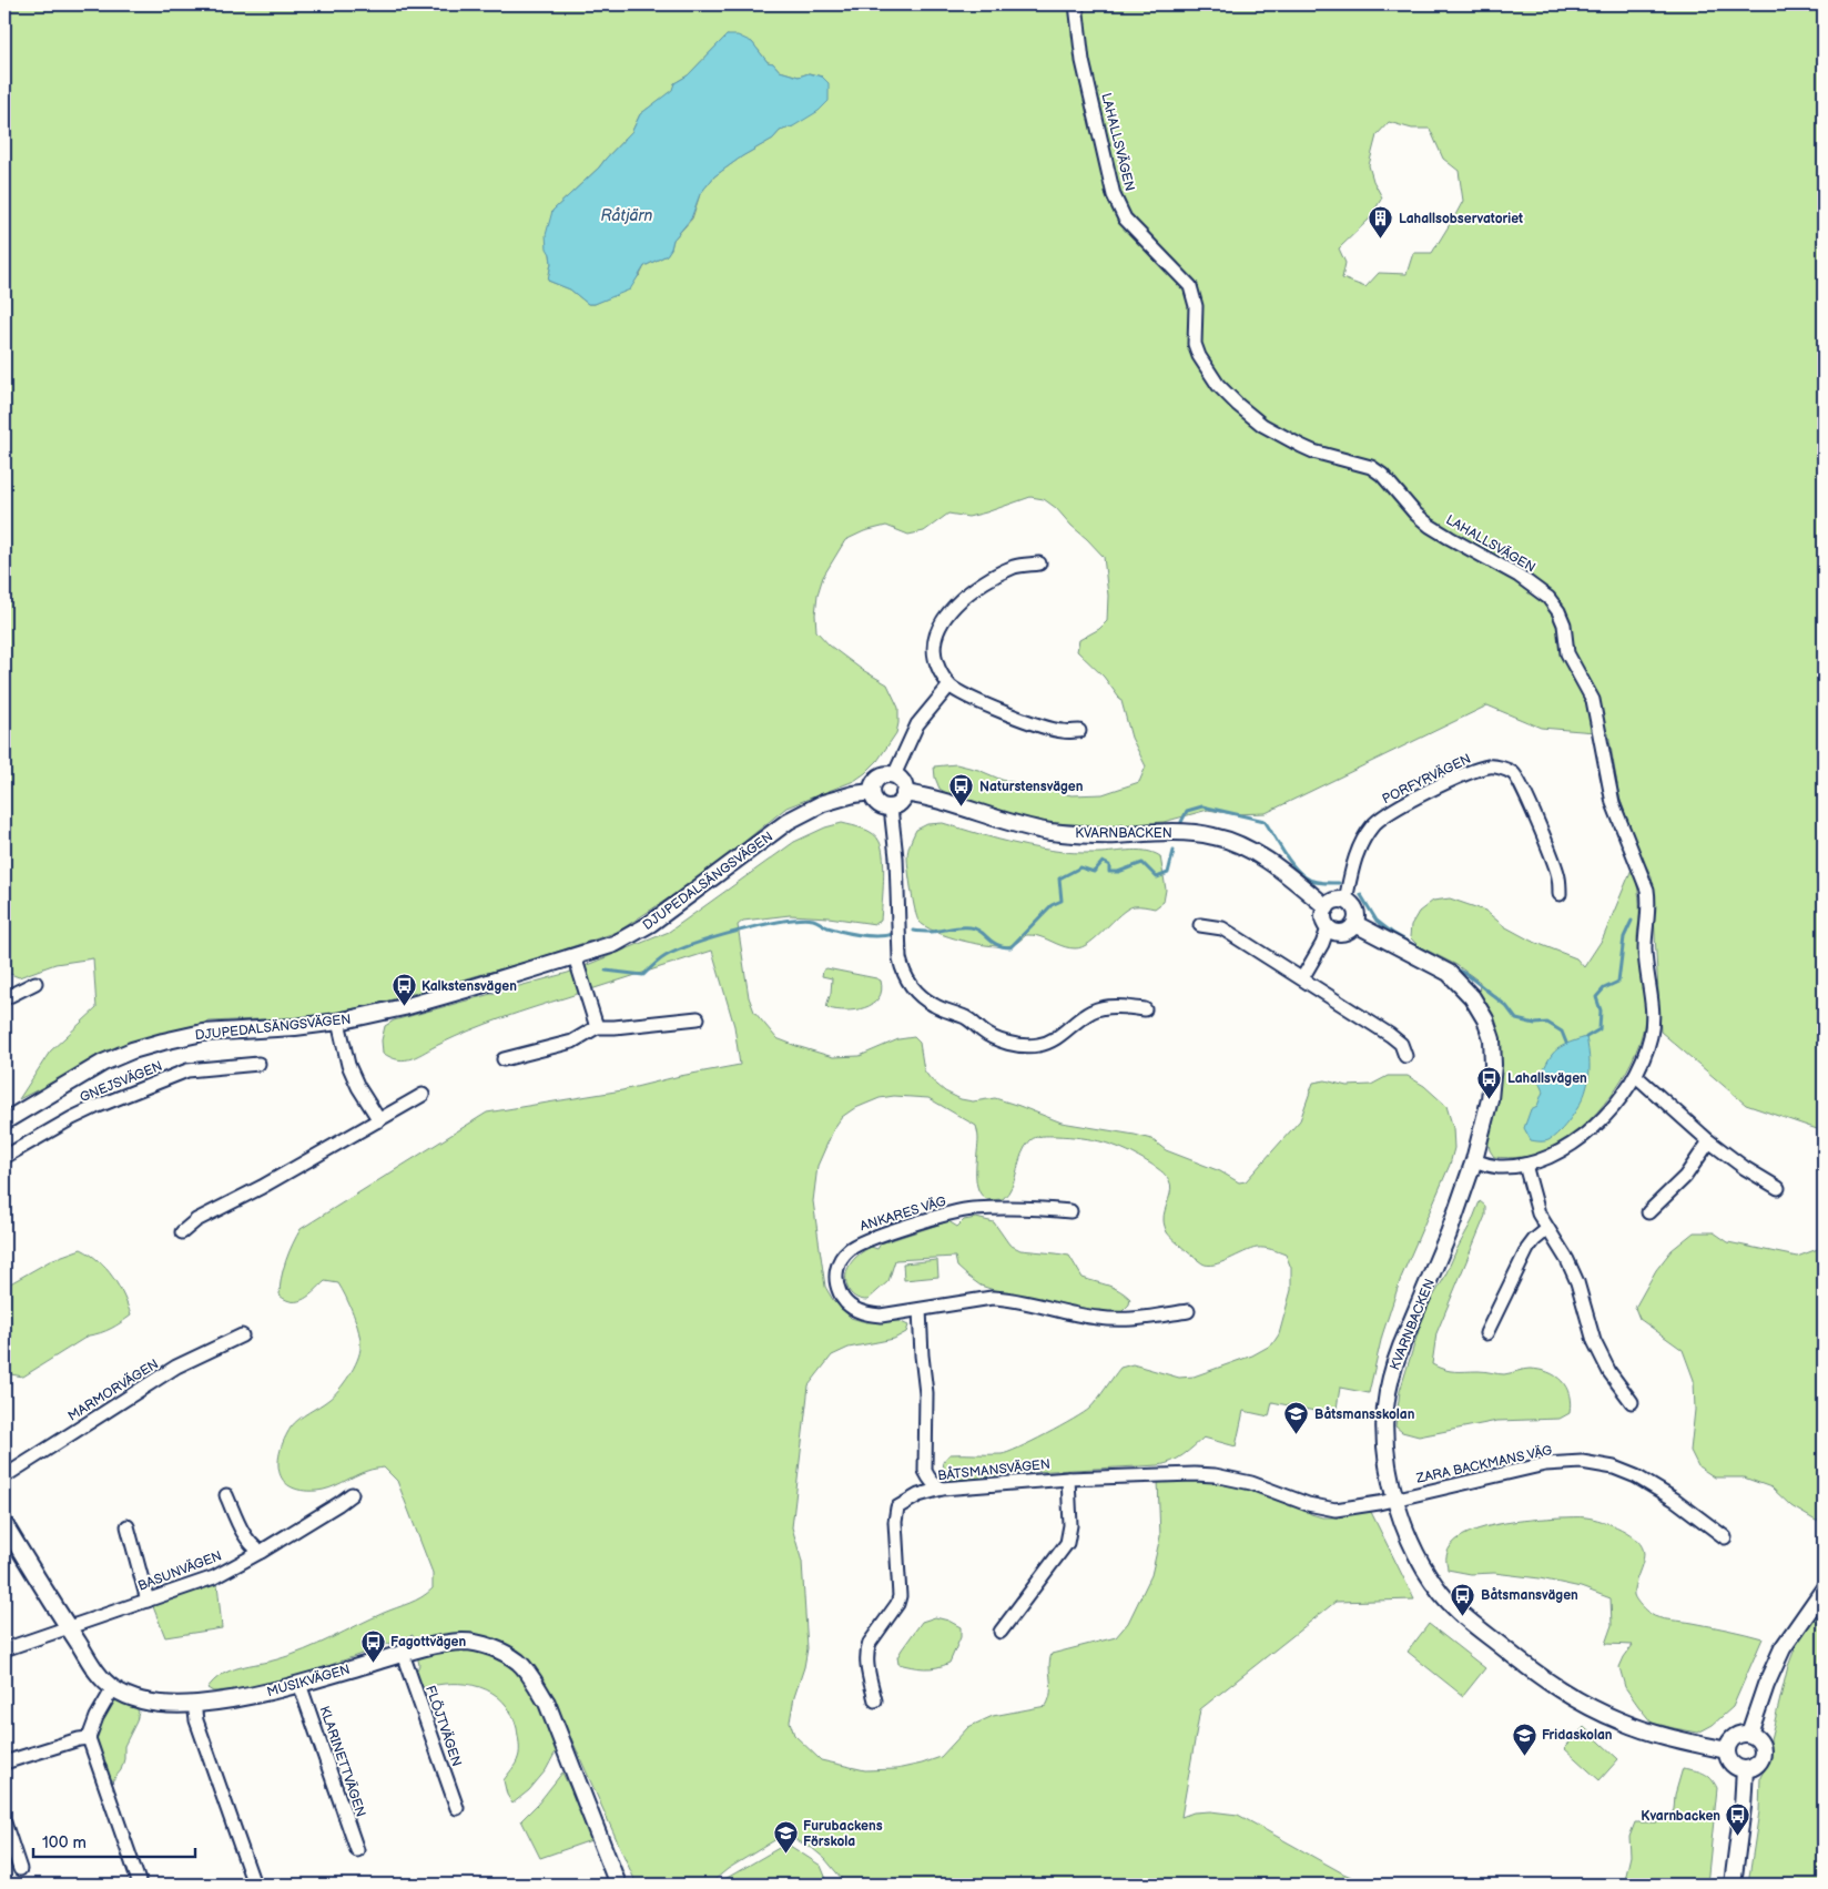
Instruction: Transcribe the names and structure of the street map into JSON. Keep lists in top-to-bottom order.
{
  "streets": {
    "street": [
      "LAHALLSVÄGEN",
      "PORFYRVÄGEN",
      "KVARNBACKEN",
      "DJUPEDALSÄNGSVÄGEN",
      "GNEJSVÄGEN",
      "ANKARES VÄG",
      "MARMORVÄGEN",
      "ZARA BACKMANS VÄG",
      "BÅTSMANSVÄGEN",
      "BASUNVÄGEN",
      "MUSIKVÄGEN",
      "FLÖJTVÄGEN",
      "KLARINETTVÄGEN"
    ]
  },
  "crossings": [
    ["LAHALLSVÄGEN", "KVARNBACKEN"],
    ["PORFYRVÄGEN", "KVARNBACKEN"],
    ["KVARNBACKEN", "DJUPEDALSÄNGSVÄGEN"],
    ["KVARNBACKEN", "ZARA BACKMANS VÄG"],
    ["KVARNBACKEN", "BÅTSMANSVÄGEN"],
    ["ZARA BACKMANS VÄG", "BÅTSMANSVÄGEN"],
    ["BASUNVÄGEN", "MUSIKVÄGEN"],
    ["MUSIKVÄGEN", "FLÖJTVÄGEN"],
    ["MUSIKVÄGEN", "KLARINETTVÄGEN"]
  ],
  "water": ["Råtjärn"],
  "places": {
    "building": ["Lahallsobservatoriet"],
    "bus stop": [
      "Naturstensvägen",
      "Kalkstensvägen",
      "Lahallsvägen",
      "Båtsmansvägen",
      "Fagottvägen",
      "Kvarnbacken"
    ],
    "school or university": ["Båtsmansskolan", "Fridaskolan", "Furubackens Förskola"]
  },
  "scale_bar": "100 m"
}
